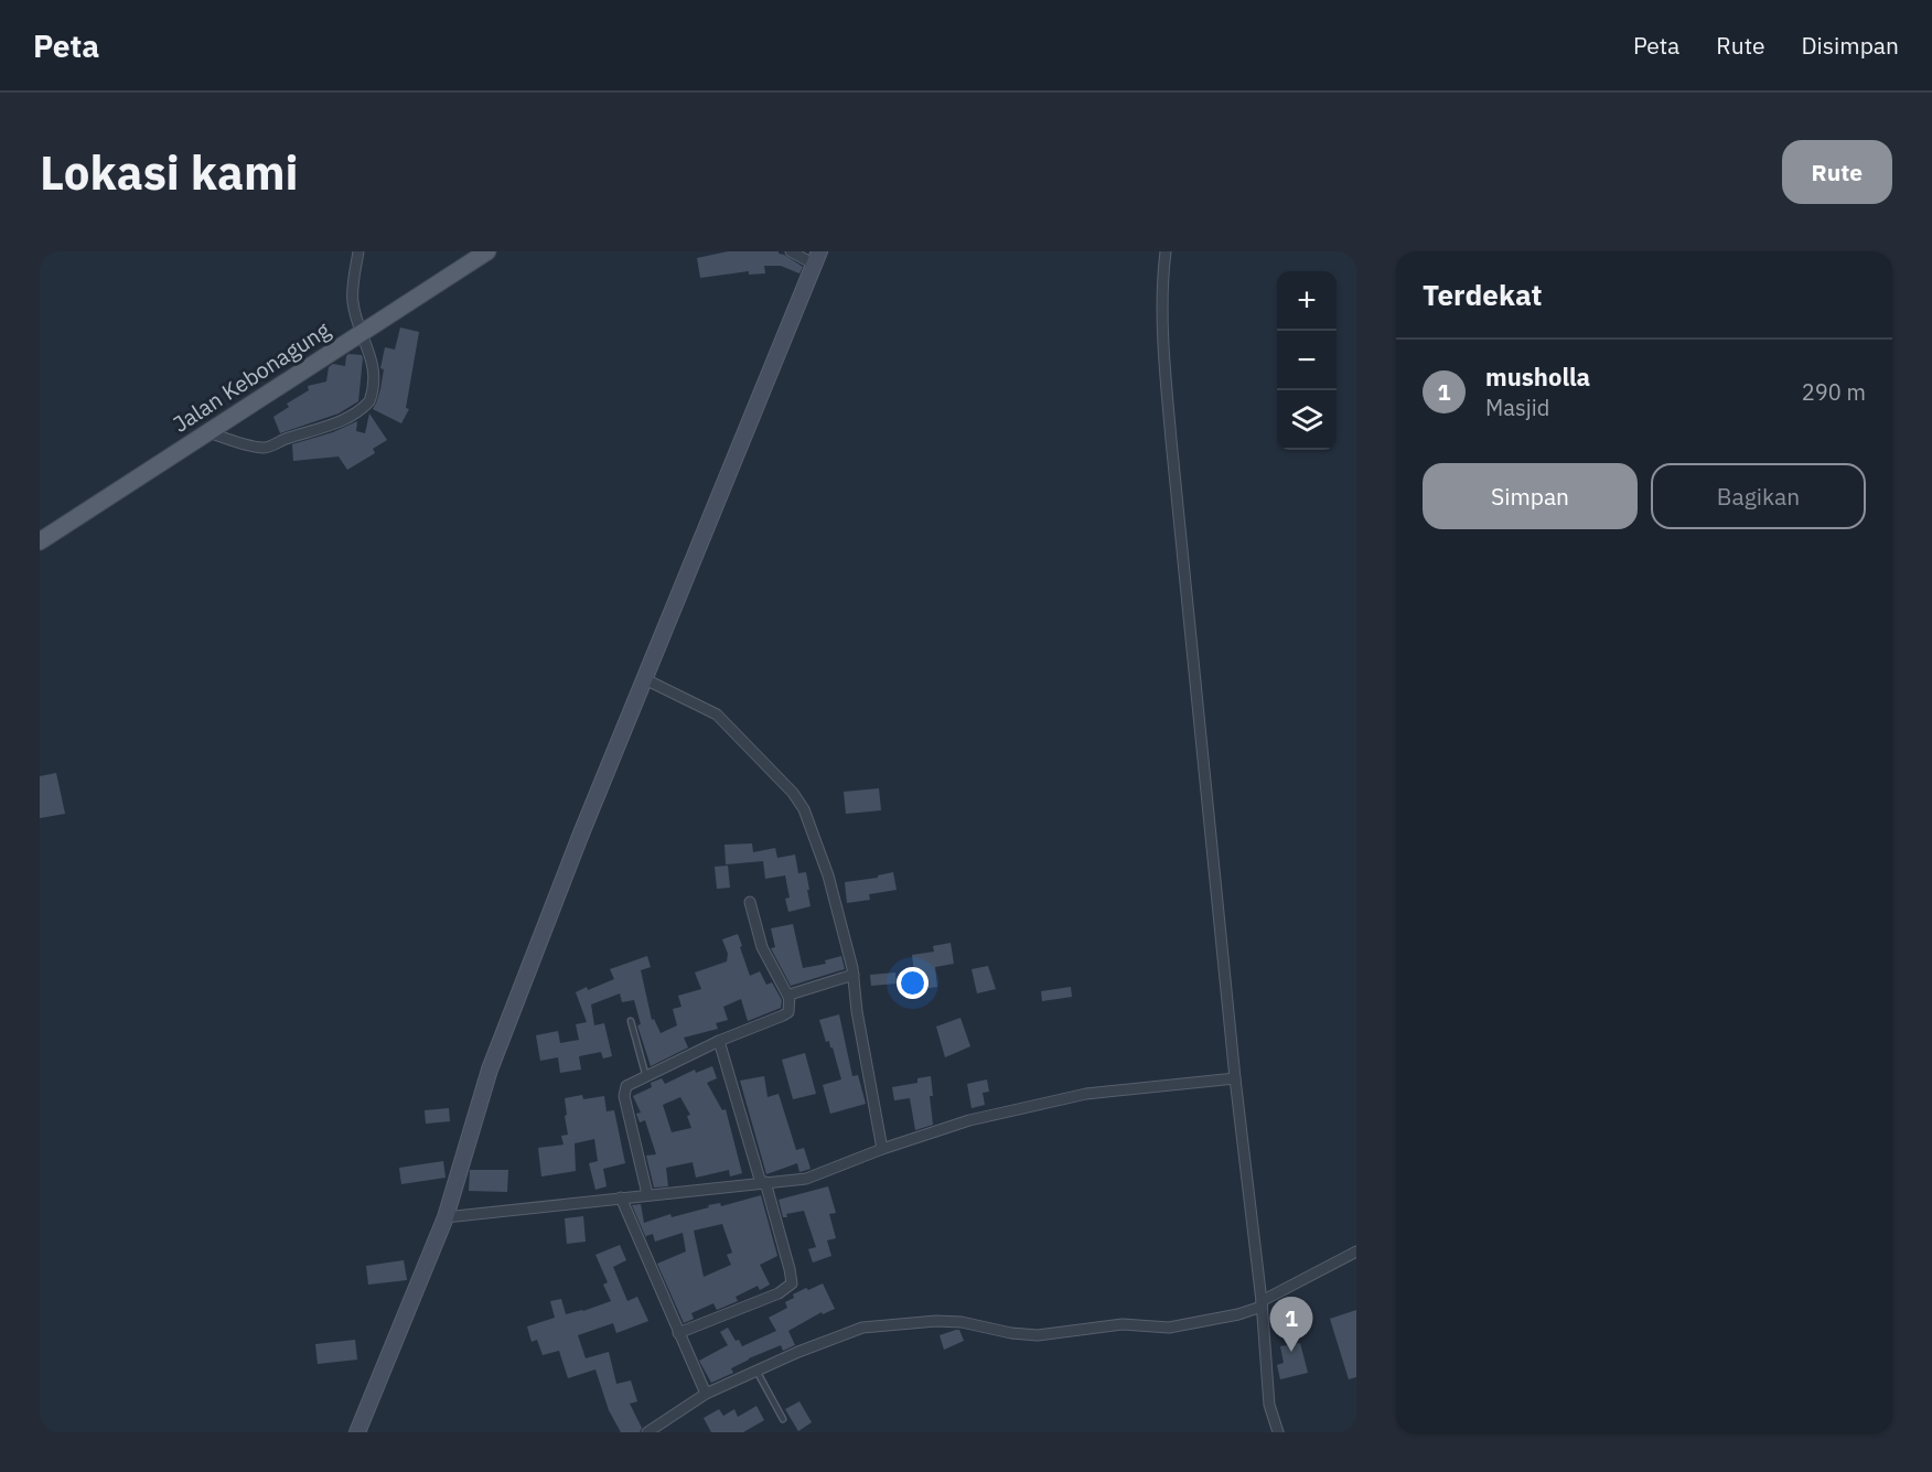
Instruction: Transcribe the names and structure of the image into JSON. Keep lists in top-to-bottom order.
{
  "streets": {
    "main road": ["Jalan Kebonagung"]
  },
  "page": {
    "header": "Peta",
    "nav": ["Peta", "Rute", "Disimpan"],
    "buttons": [
      "Rute",
      ["Simpan", "Bagikan"]
    ],
    "title": "Lokasi kami",
    "heading": "Terdekat",
    "map_buttons": ["+", "−"],
    "list": [
      {
        "mark": "1",
        "name": "musholla",
        "note": "Masjid",
        "value": "290 m"
      }
    ],
    "pins": "1"
  }
}
